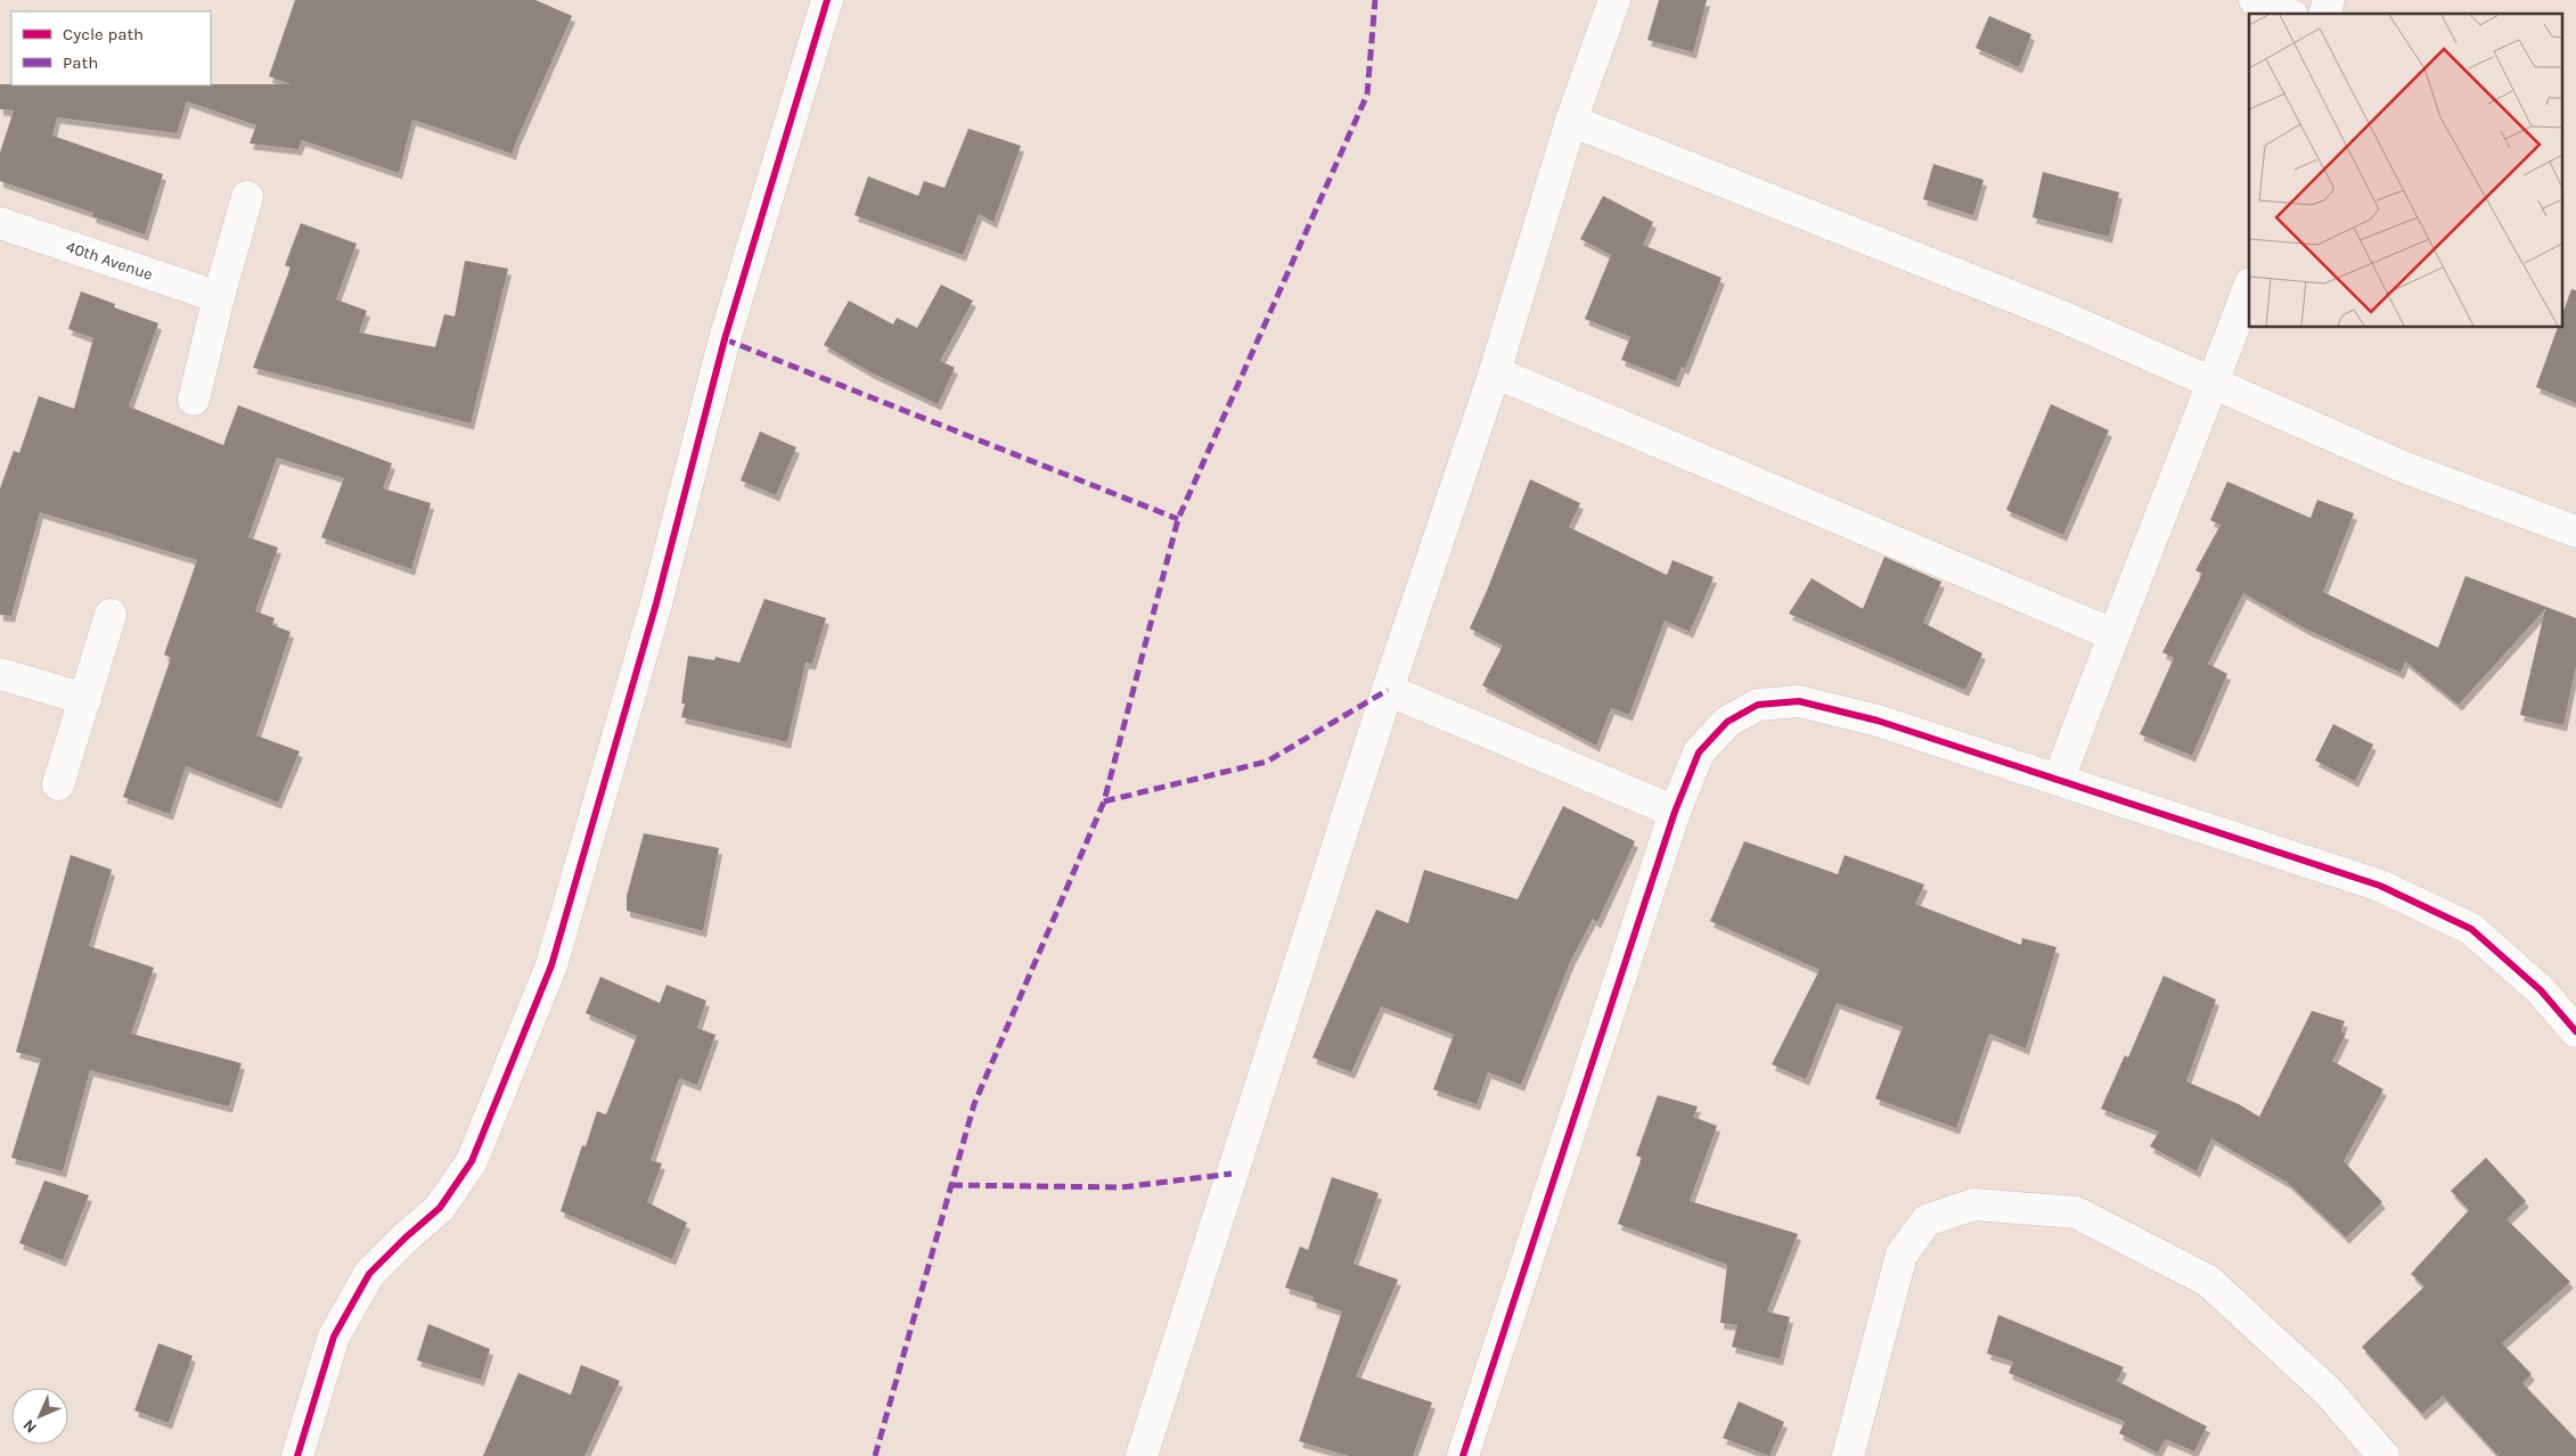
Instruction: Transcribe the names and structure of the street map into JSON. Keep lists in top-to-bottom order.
{
  "streets": {
    "street": ["40th Avenue"]
  },
  "legend": ["Cycle path", "Path"],
  "north": "bottom left"
}
